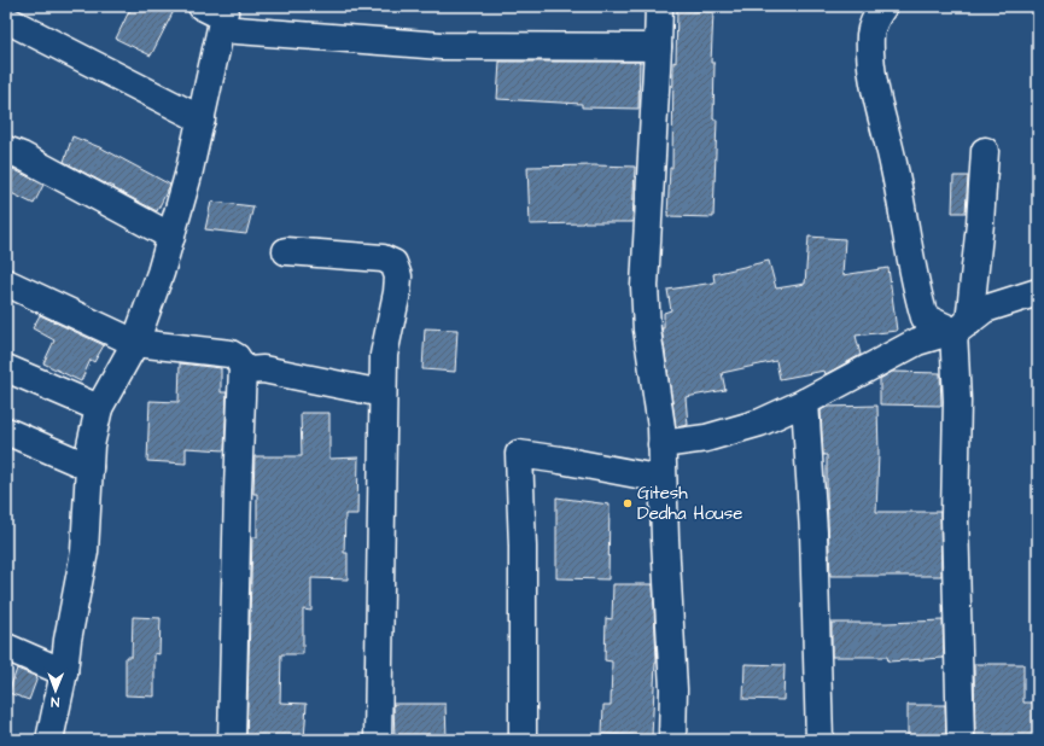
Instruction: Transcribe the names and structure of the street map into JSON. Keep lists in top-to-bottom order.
{
  "places": ["Gitesh Dedha House"],
  "north": "bottom"
}
